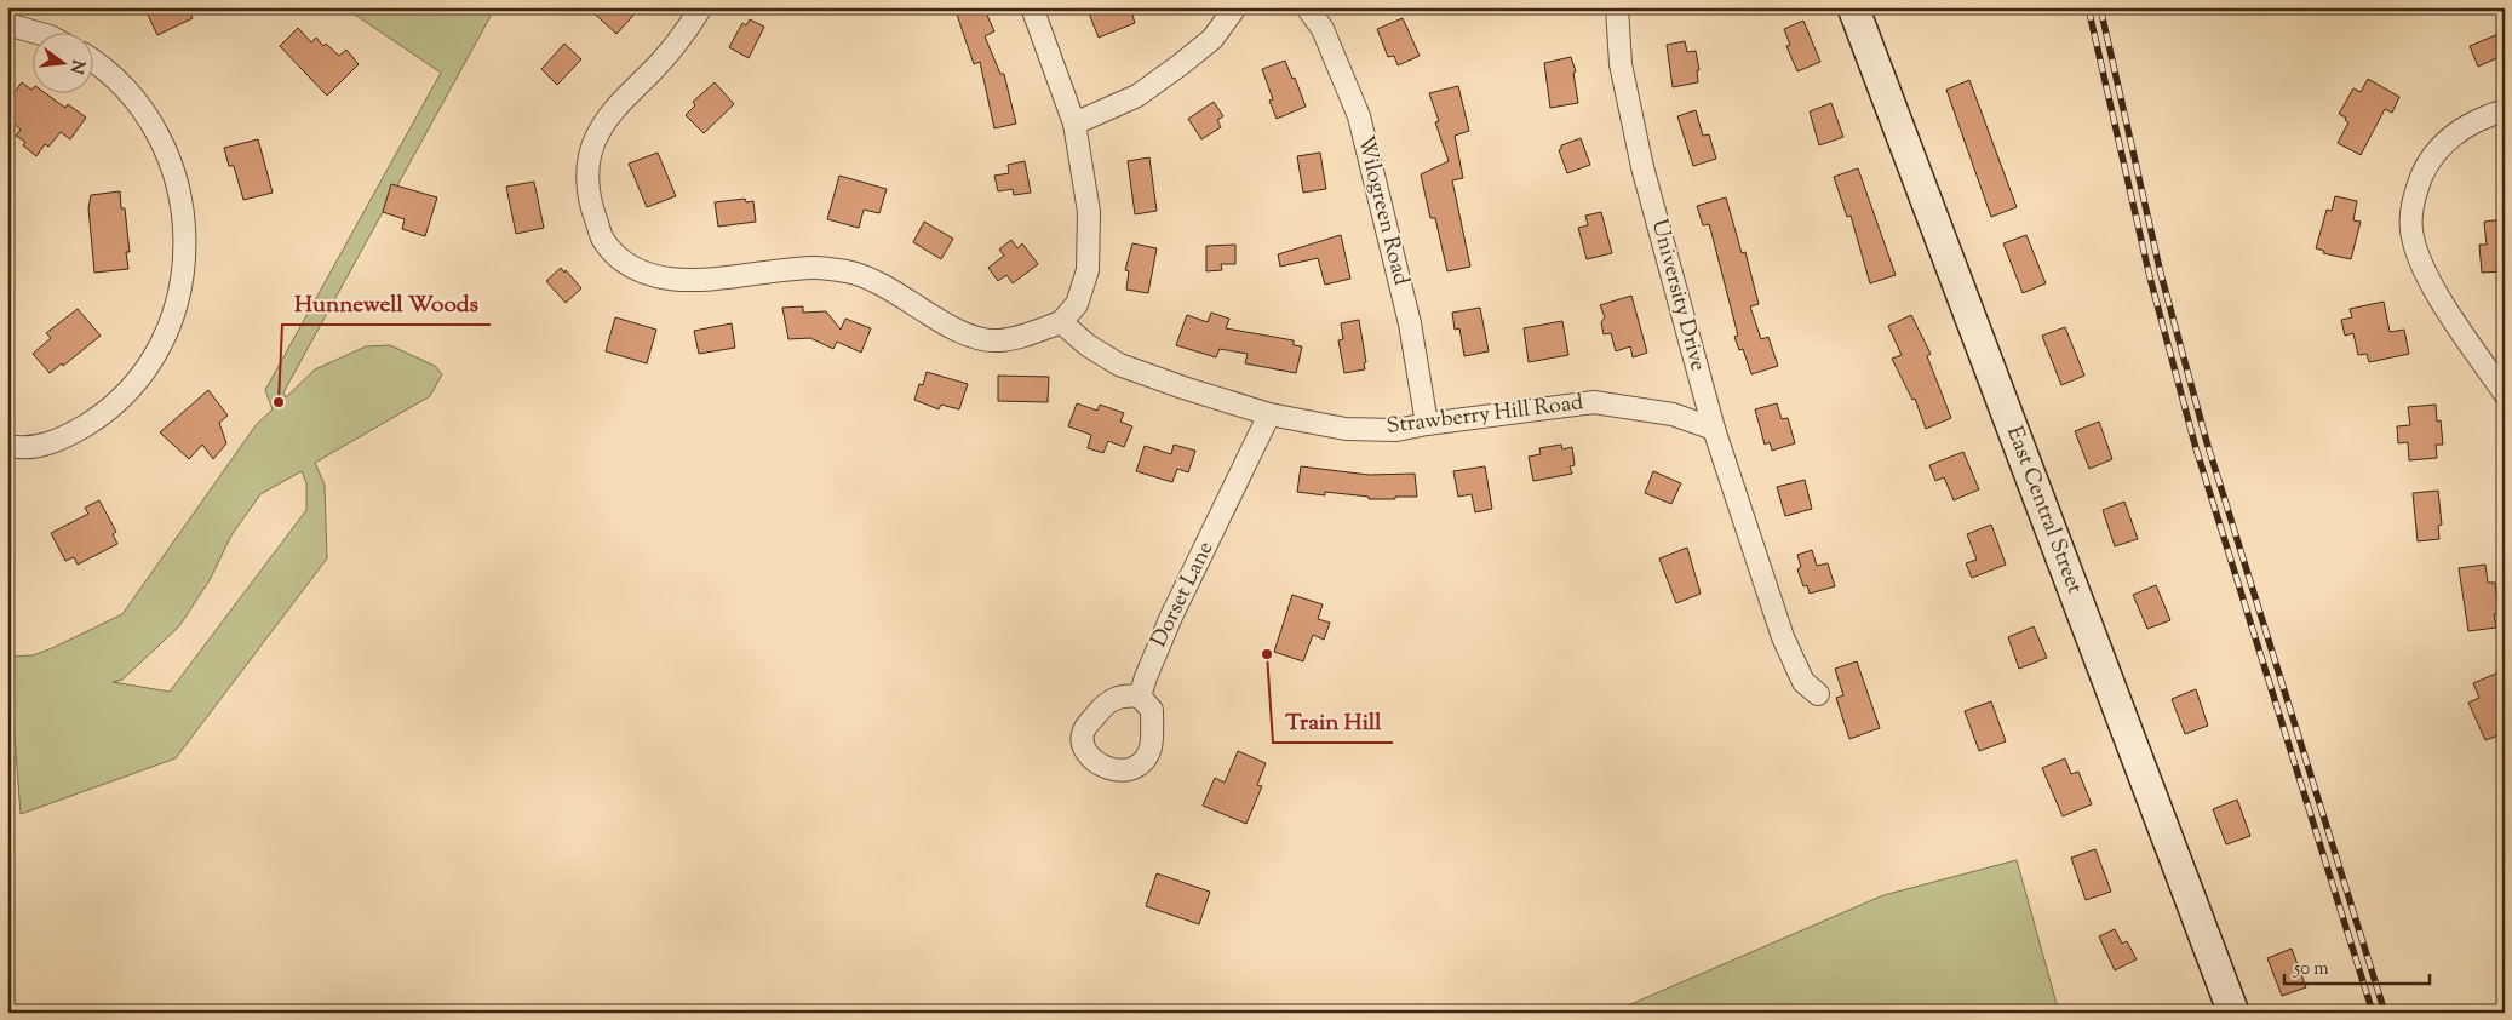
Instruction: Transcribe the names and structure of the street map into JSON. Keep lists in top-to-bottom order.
{
  "streets": {
    "main road": ["East Central Street"],
    "street": [
      "Wilogreen Road",
      "University Drive",
      "Strawberry Hill Road",
      "Dorset Lane"
    ]
  },
  "crossings": [
    ["Wilogreen Road", "Strawberry Hill Road"],
    ["University Drive", "Strawberry Hill Road"],
    ["Strawberry Hill Road", "Dorset Lane"]
  ],
  "places": ["Hunnewell Woods", "Train Hill"],
  "scale_bar": "50 m",
  "north": "right"
}
